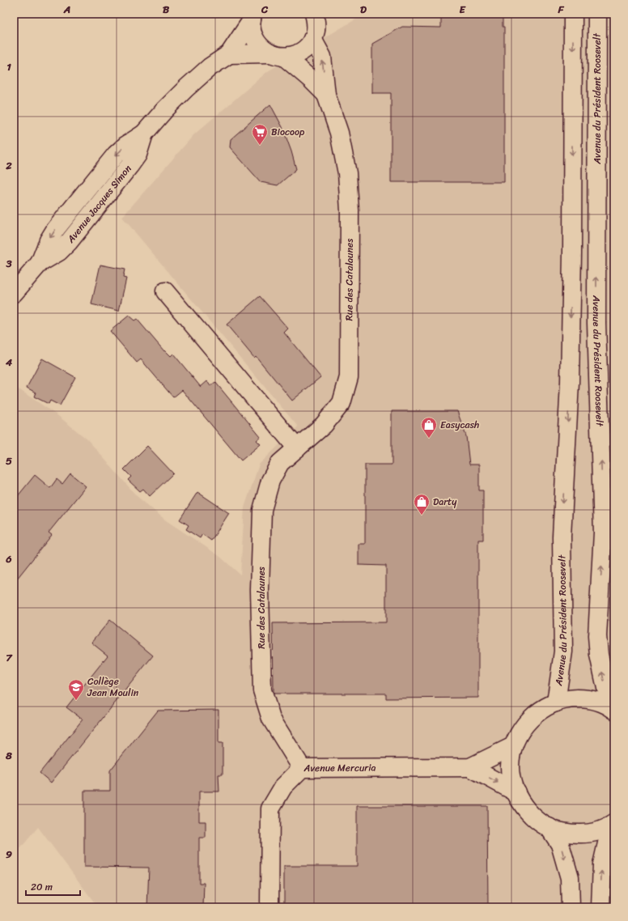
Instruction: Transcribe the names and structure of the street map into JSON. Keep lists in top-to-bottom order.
{
  "streets": {
    "street": [
      "Avenue du Président Roosevelt",
      "Avenue Jacques Simon",
      "Rue des Catalaunes",
      "Avenue Mercuria"
    ]
  },
  "crossings": [
    ["Avenue Jacques Simon", "Rue des Catalaunes"],
    ["Rue des Catalaunes", "Avenue Mercuria"]
  ],
  "places": {
    "supermarket": ["Biocoop"],
    "shop": ["Easycash", "Darty"],
    "school or university": ["Collège Jean Moulin"]
  },
  "scale_bar": "20 m",
  "grid": {
    "columns": [
      "A",
      "B",
      "C",
      "D",
      "E",
      "F"
    ],
    "rows": [
      "1",
      "2",
      "3",
      "4",
      "5",
      "6",
      "7",
      "8",
      "9"
    ]
  }
}
